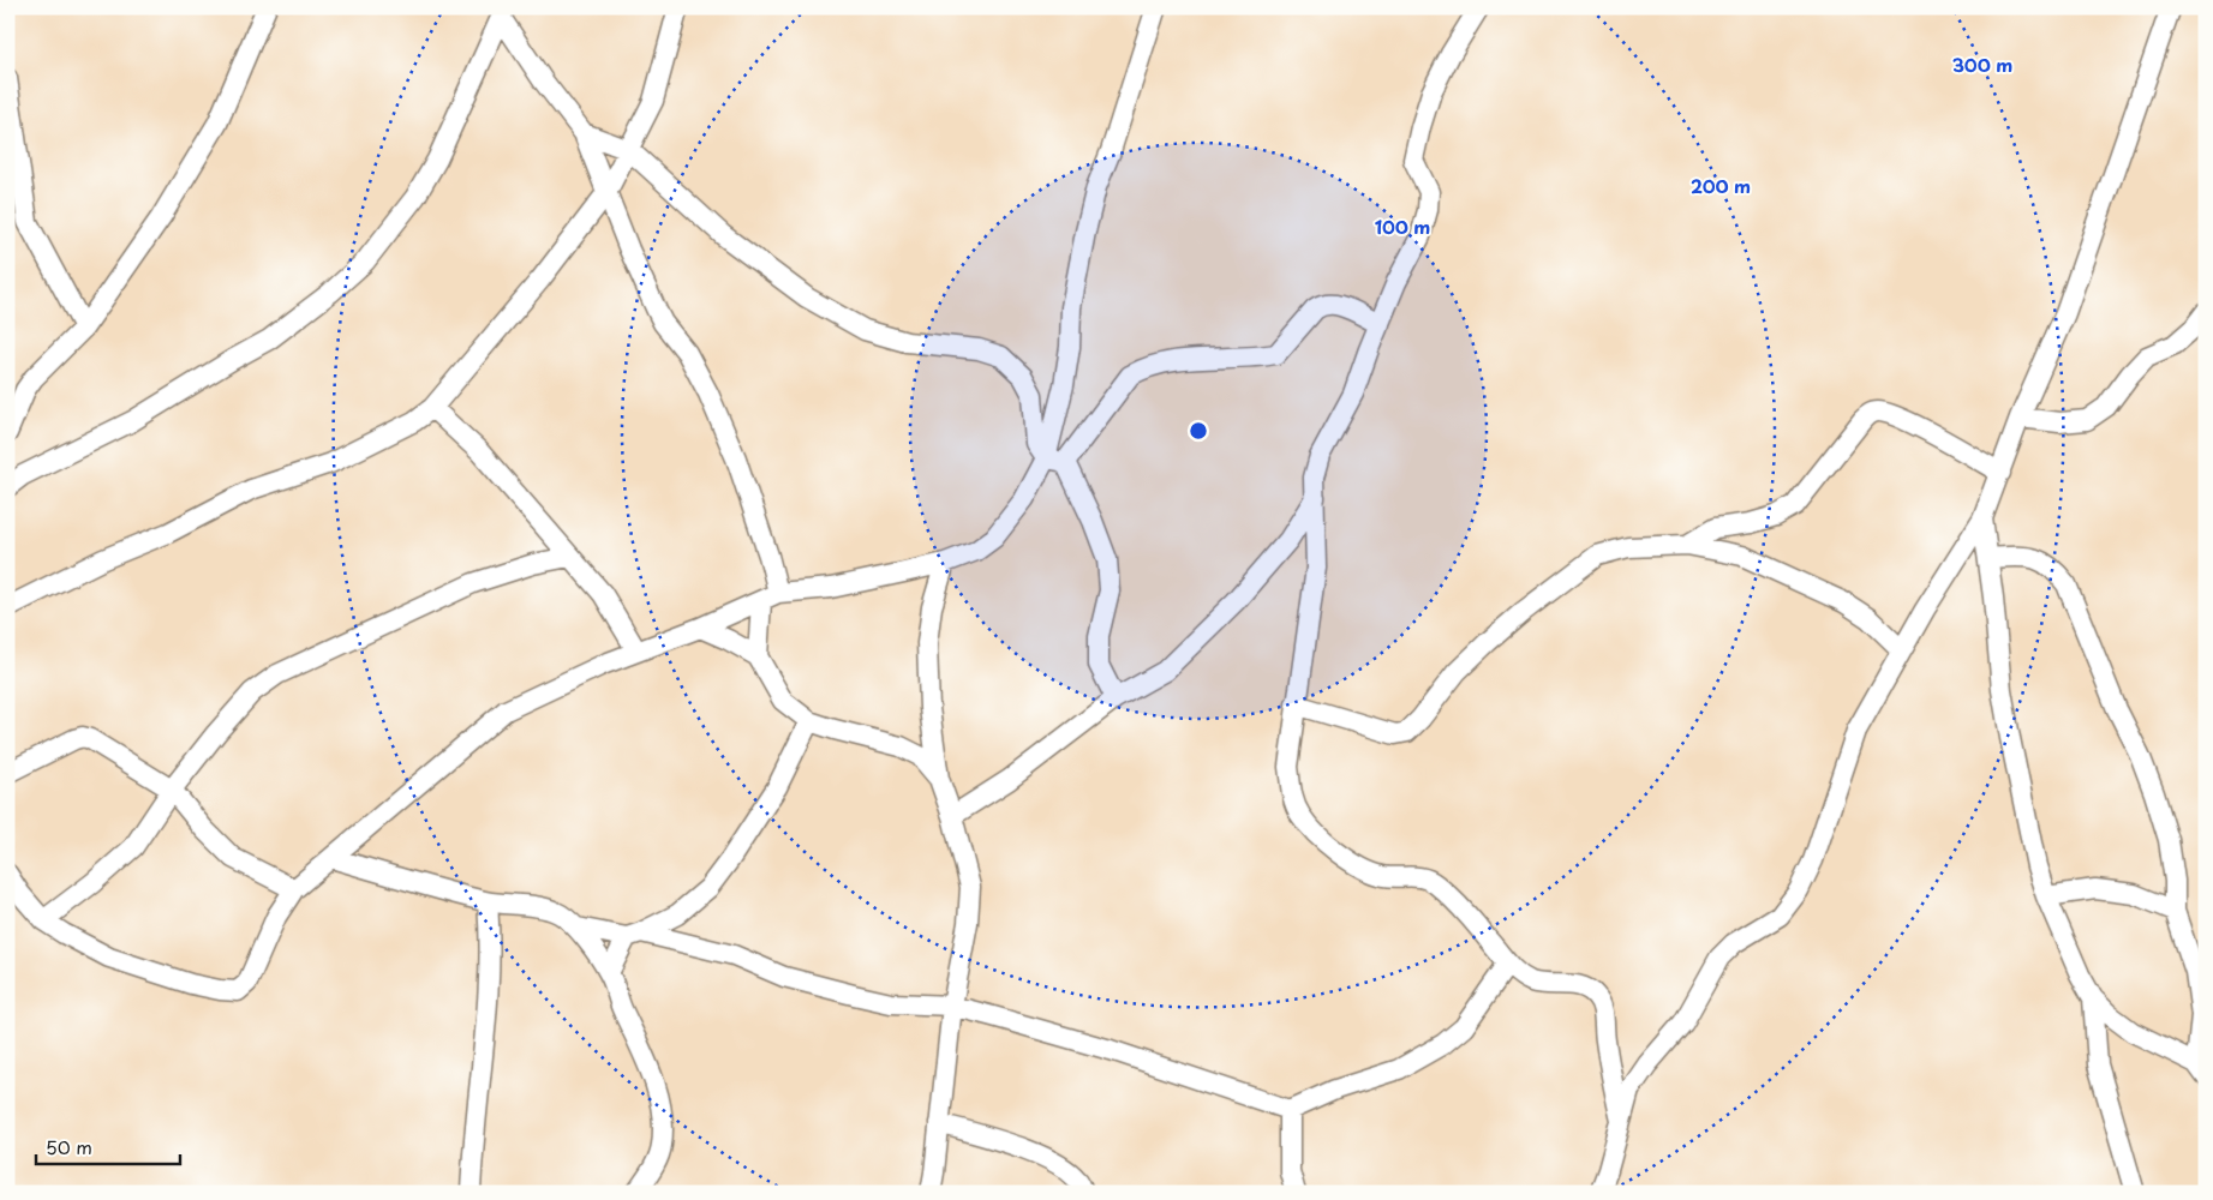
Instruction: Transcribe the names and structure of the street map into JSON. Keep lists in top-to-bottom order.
{
  "scale_bar": "50 m",
  "rings": ["300 m", "200 m", "100 m"]
}
